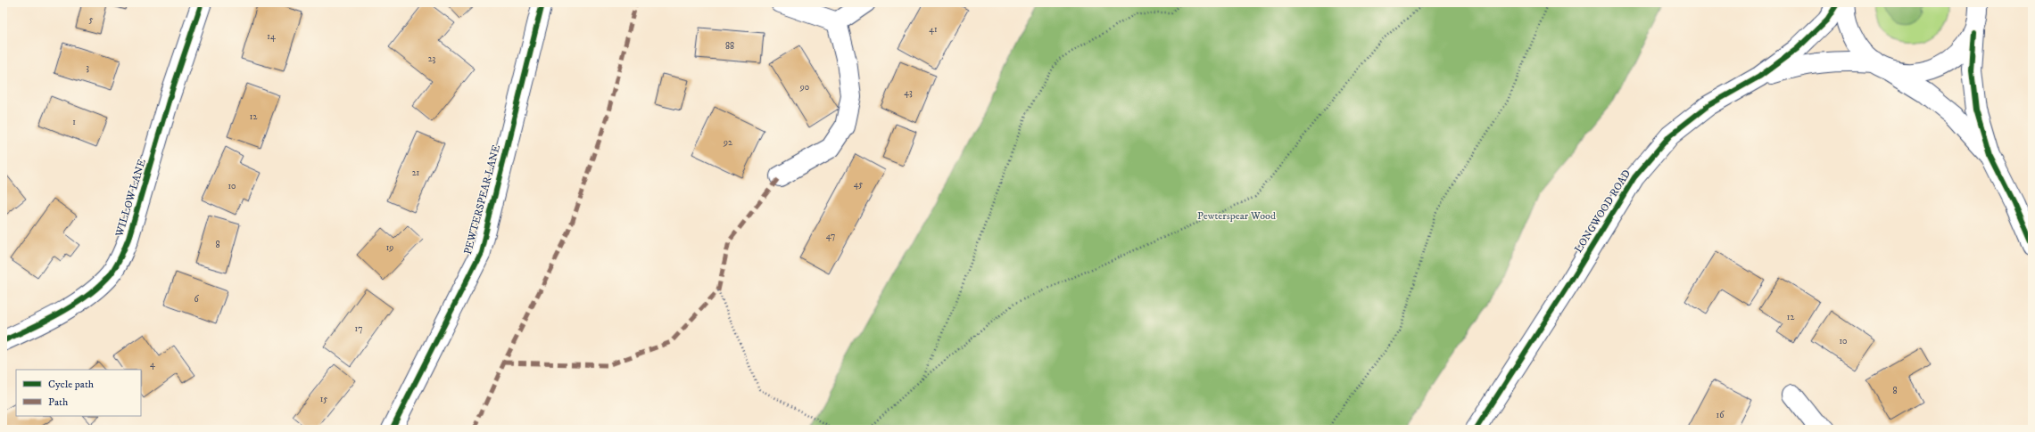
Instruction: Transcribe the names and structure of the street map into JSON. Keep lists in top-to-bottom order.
{
  "streets": {
    "street": ["WILLOW LANE", "PEWTERSPEAR LANE", "LONGWOOD ROAD"]
  },
  "parks": ["Pewterspear Wood"],
  "house_numbers": [
    "5",
    "41",
    "14",
    "88",
    "23",
    "3",
    "90",
    "43",
    "12",
    "1",
    "92",
    "21",
    "45",
    "10",
    "47",
    "8",
    "19",
    "6",
    "12",
    "17",
    "10",
    "4",
    "8",
    "15",
    "16"
  ],
  "legend": ["Cycle path", "Path"]
}
